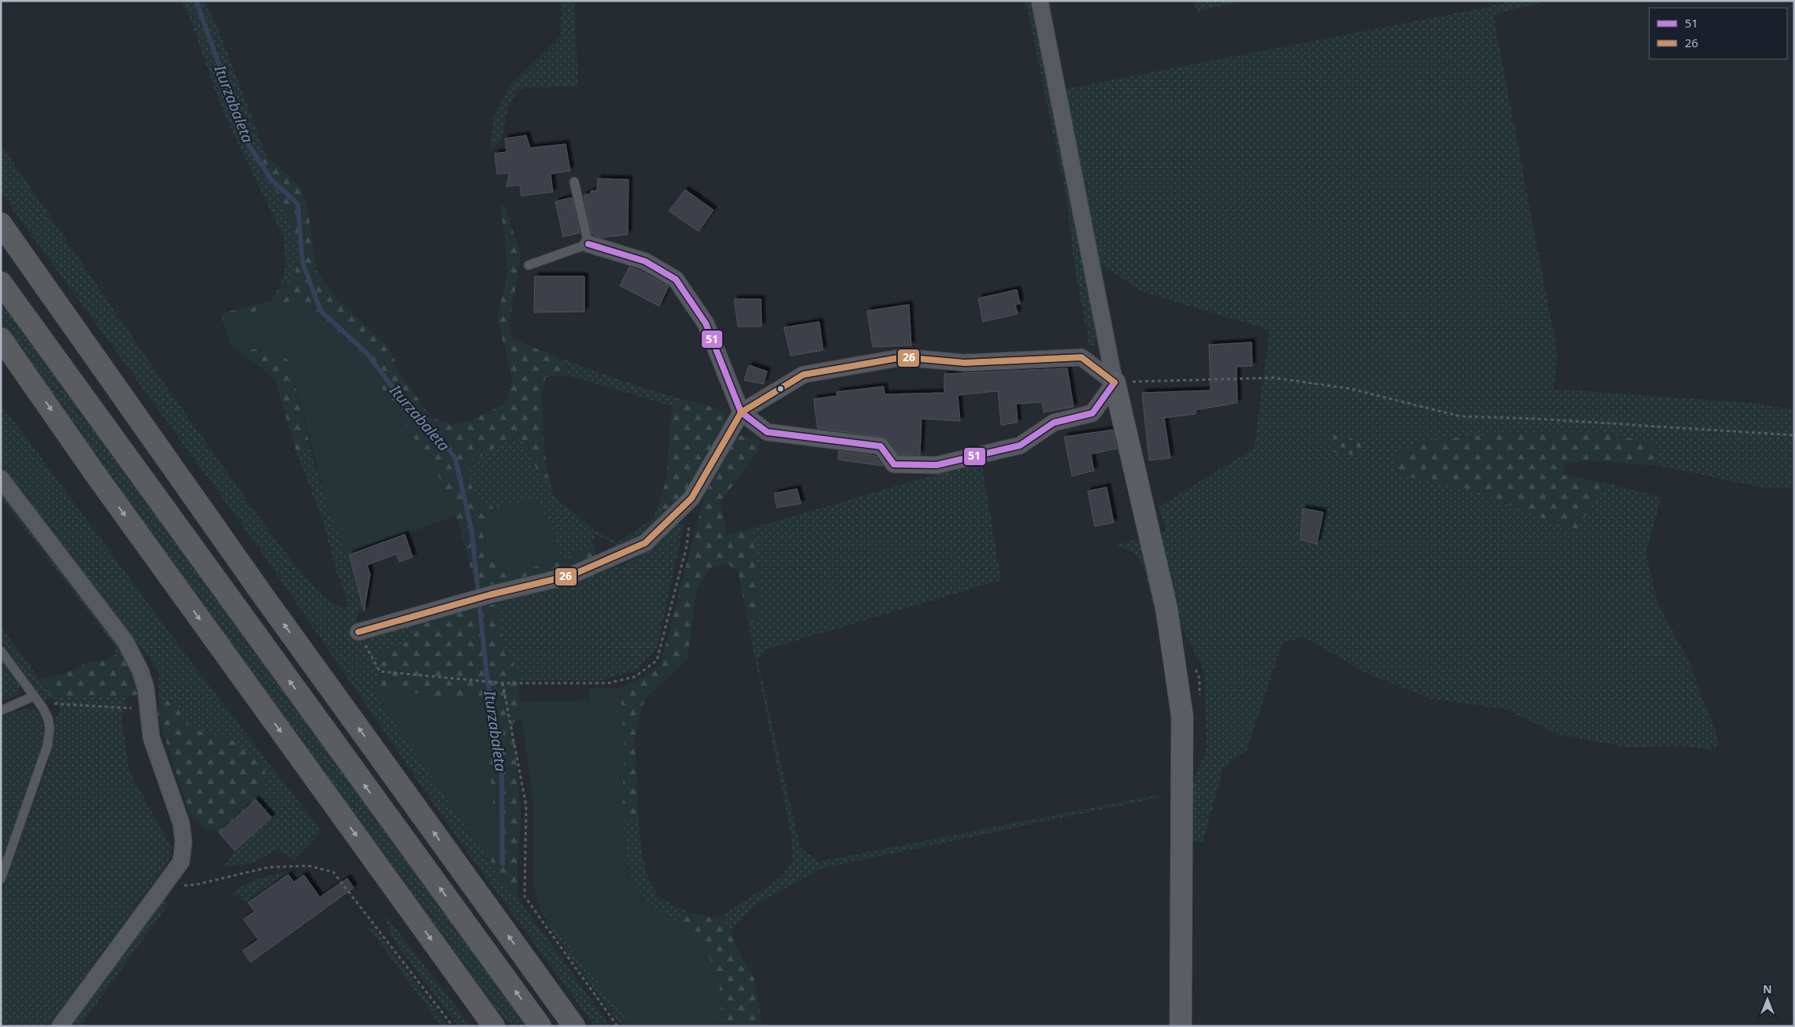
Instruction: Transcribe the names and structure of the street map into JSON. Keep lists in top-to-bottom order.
{
  "water": ["Iturzabaleta"],
  "lines": ["transit line 51", "transit line 26"],
  "legend": ["51", "26"],
  "north": "top"
}
